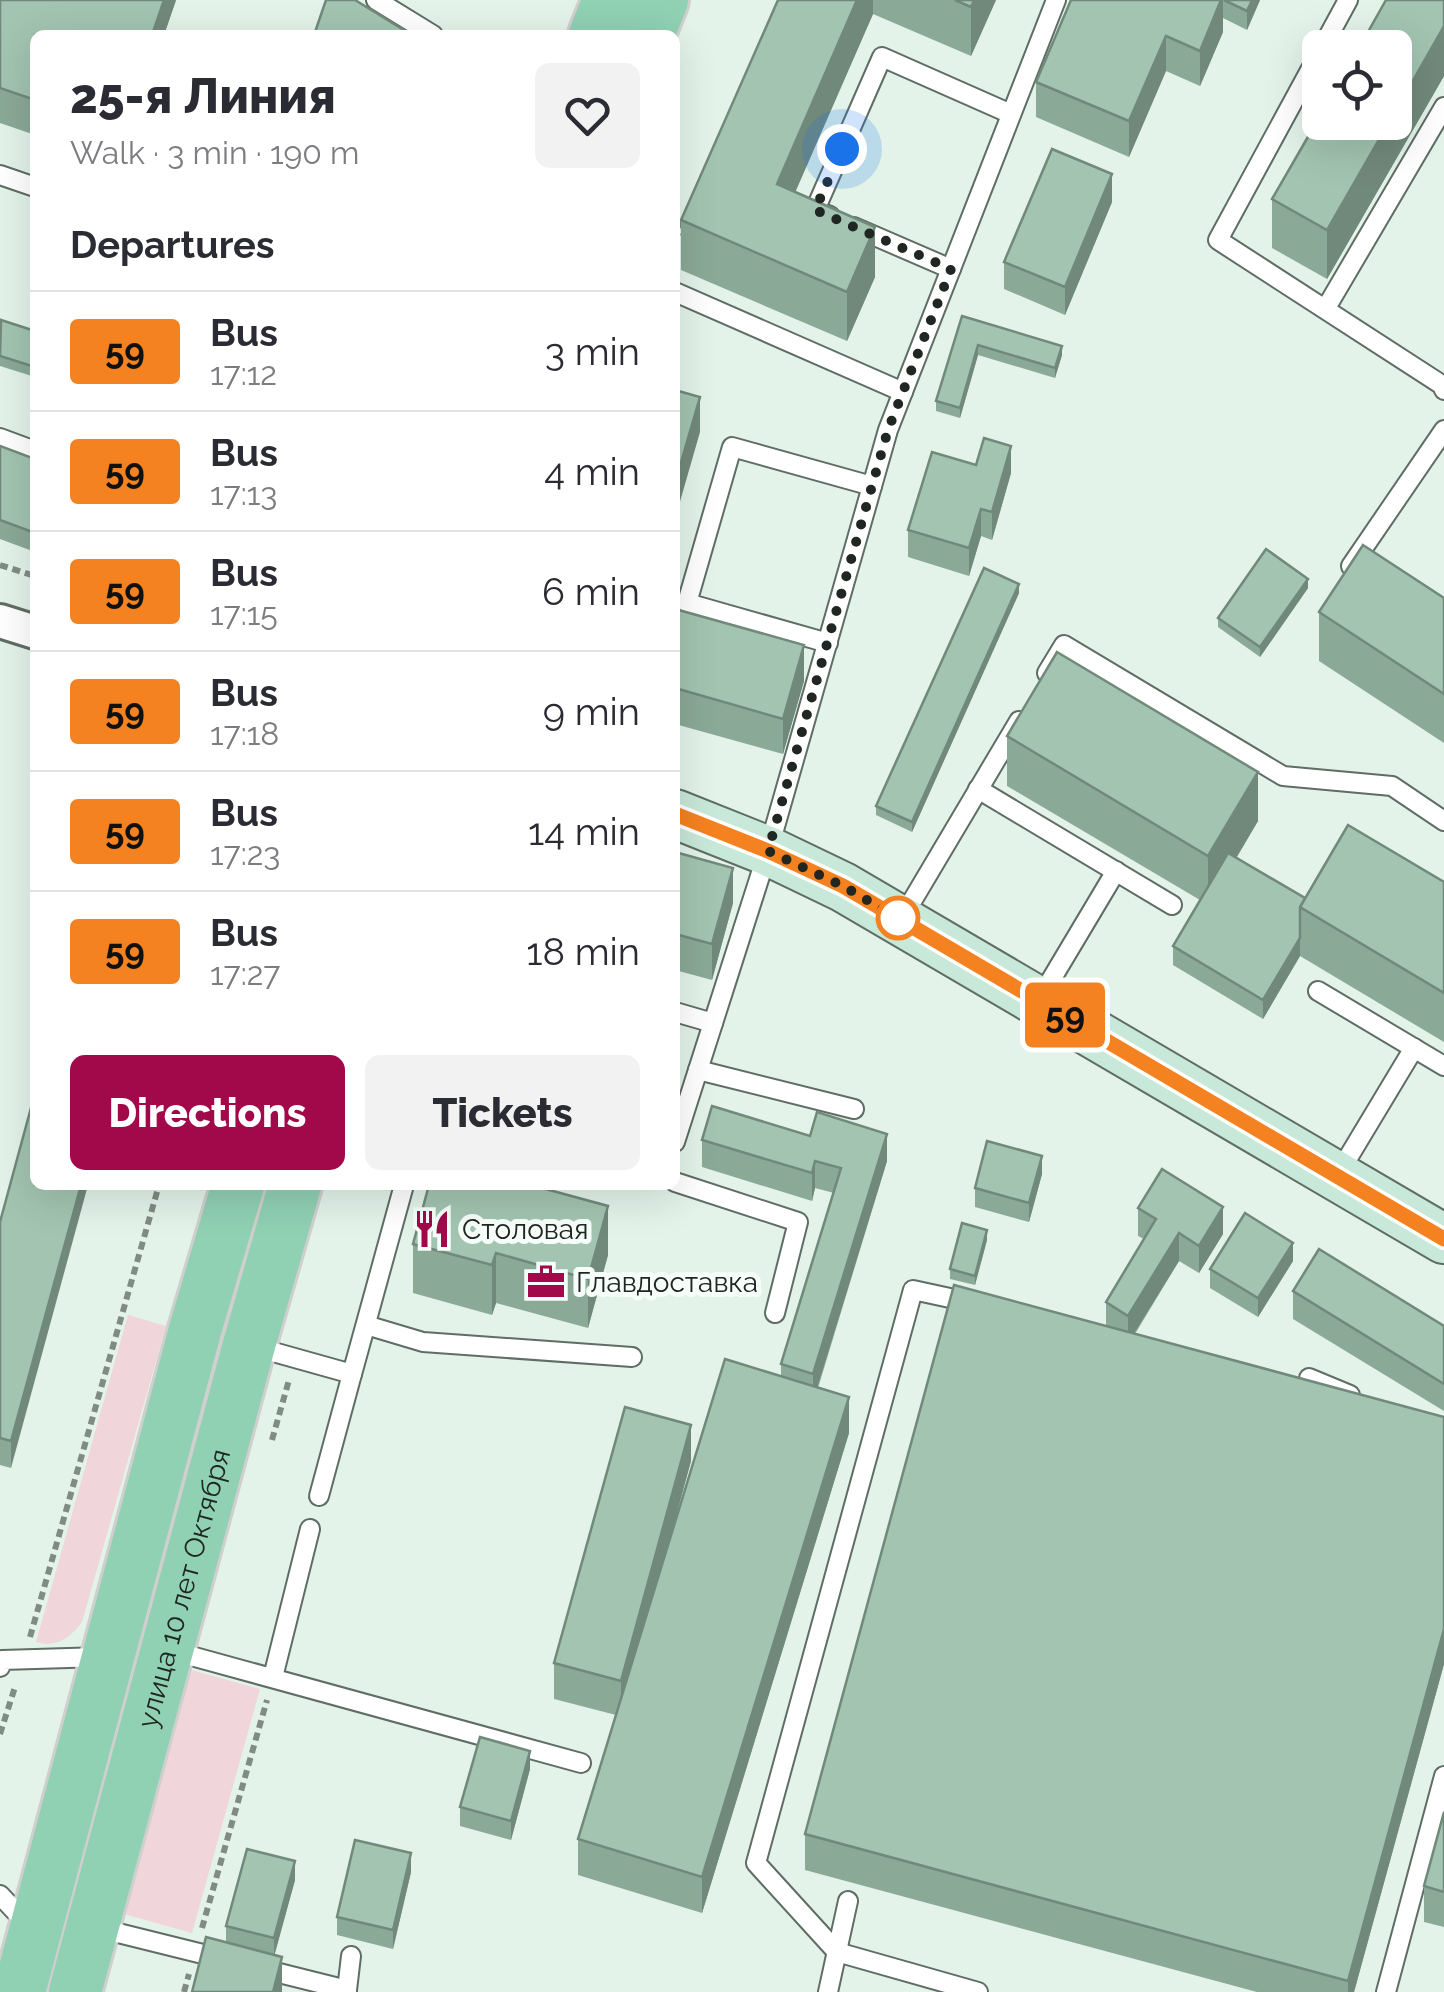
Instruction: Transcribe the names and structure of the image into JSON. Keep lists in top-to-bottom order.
{
  "streets": {
    "main road": ["улица 10 лет Октября"]
  },
  "places": {
    "restaurant": ["Столовая"],
    "office": ["Главдоставка"]
  },
  "lines": ["bus line 59"],
  "page": {
    "on_map": "59",
    "heading": [
      ["25-я Линия", "Walk · 3 min · 190 m"],
      "Departures"
    ],
    "list": [
      {
        "mark": "59",
        "name": "Bus",
        "note": "17:12",
        "value": "3 min"
      },
      {
        "mark": "59",
        "name": "Bus",
        "note": "17:13",
        "value": "4 min"
      },
      {
        "mark": "59",
        "name": "Bus",
        "note": "17:15",
        "value": "6 min"
      },
      {
        "mark": "59",
        "name": "Bus",
        "note": "17:18",
        "value": "9 min"
      },
      {
        "mark": "59",
        "name": "Bus",
        "note": "17:23",
        "value": "14 min"
      },
      {
        "mark": "59",
        "name": "Bus",
        "note": "17:27",
        "value": "18 min"
      }
    ],
    "buttons": ["Directions", "Tickets"]
  }
}
